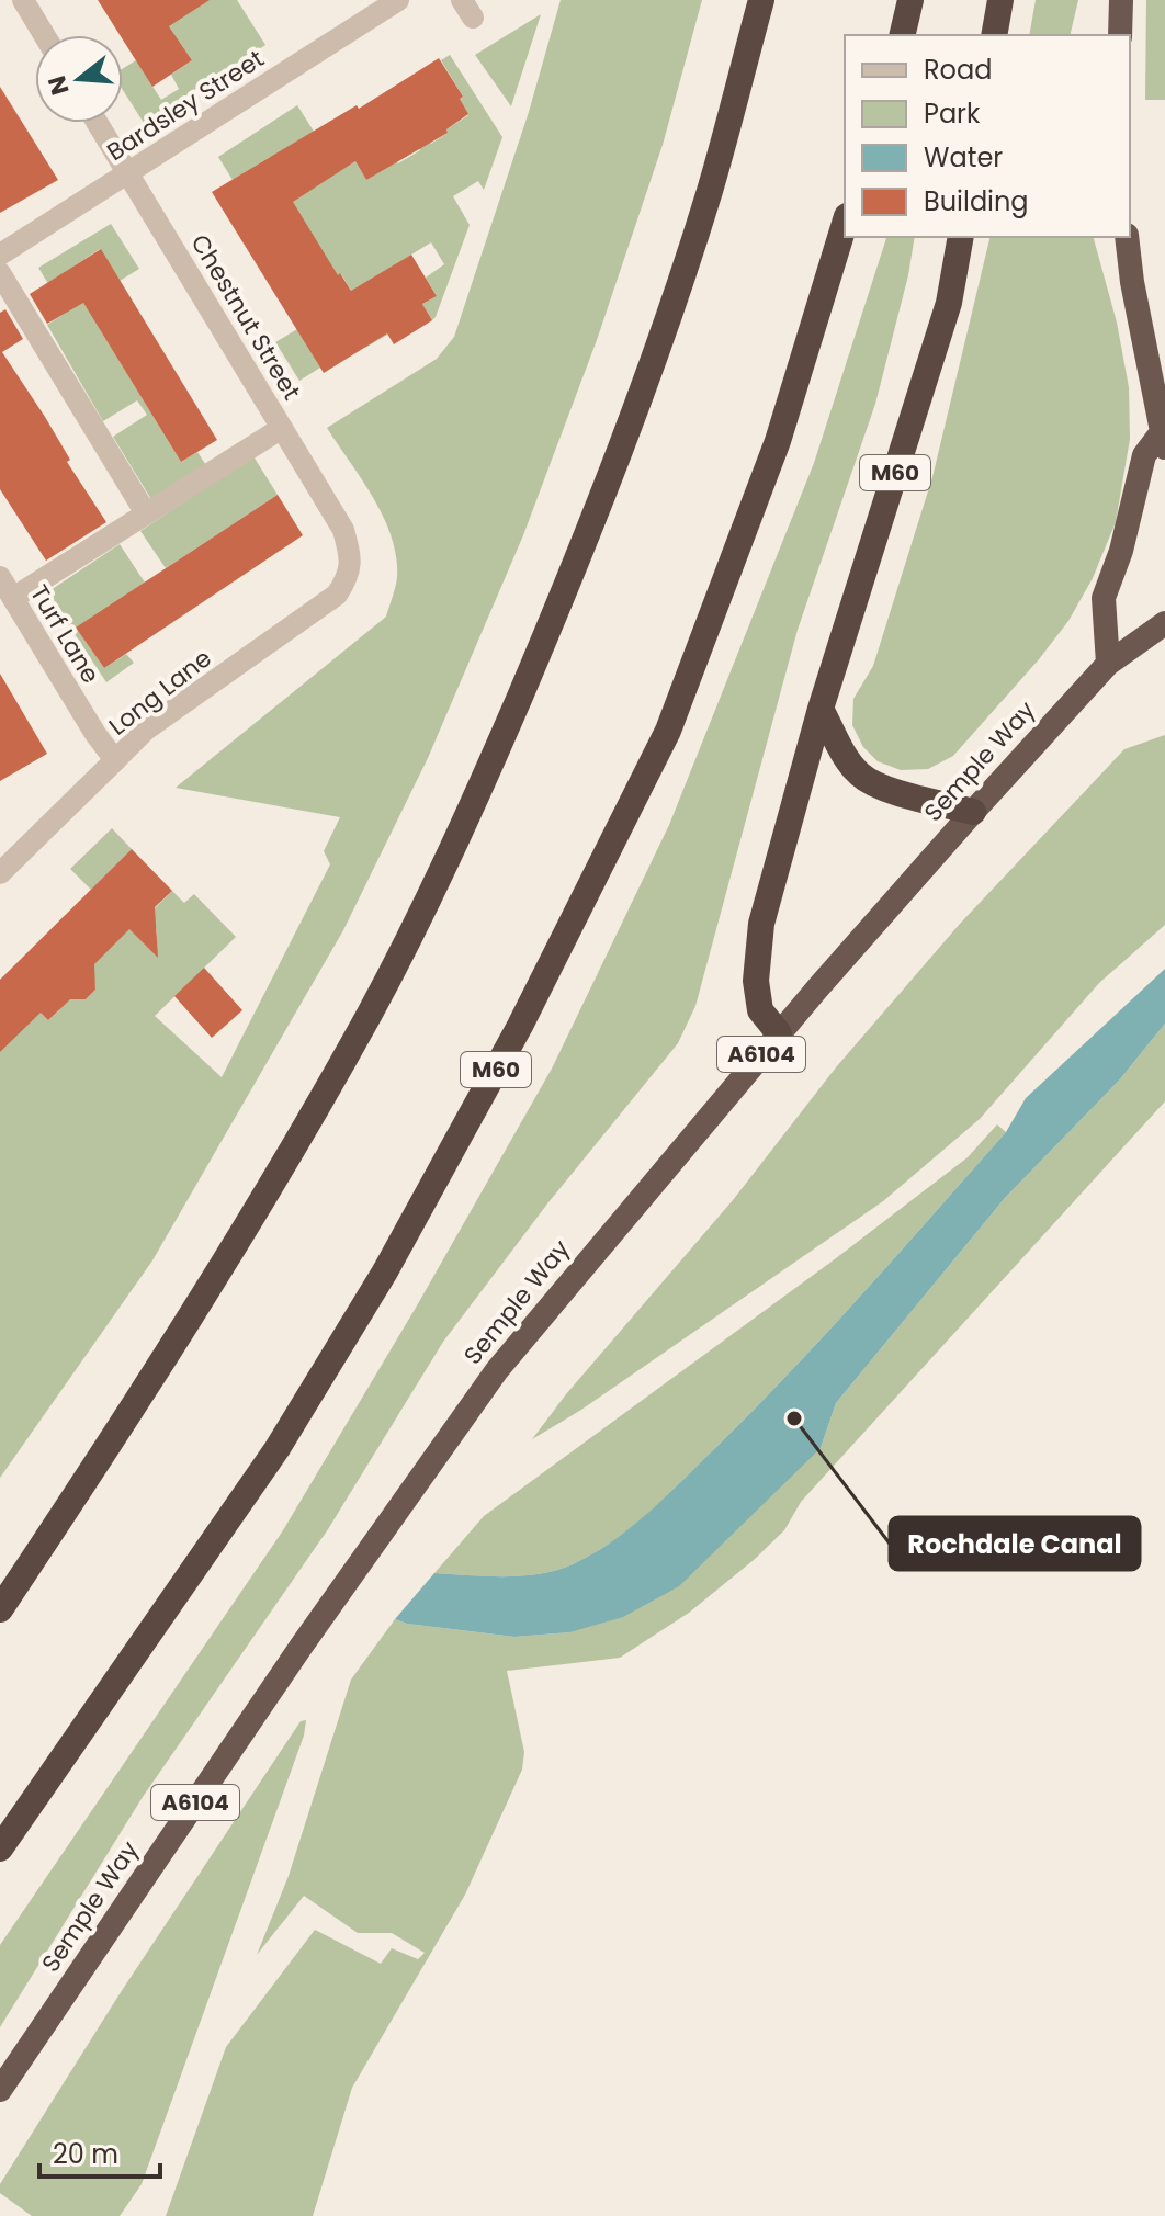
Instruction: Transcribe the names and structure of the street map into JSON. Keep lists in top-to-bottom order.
{
  "streets": {
    "highway": ["M60", "Semple Way", "A6104"],
    "street": [
      "Bardsley Street",
      "Chestnut Street",
      "Turf Lane",
      "Long Lane"
    ]
  },
  "crossings": [
    ["Bardsley Street", "Chestnut Street"],
    ["Chestnut Street", "Long Lane"],
    ["M60", "Semple Way"],
    ["Turf Lane", "Long Lane"]
  ],
  "places": ["Rochdale Canal"],
  "legend": [
    "Road",
    "Park",
    "Water",
    "Building"
  ],
  "scale_bar": "20 m",
  "north": "left"
}
